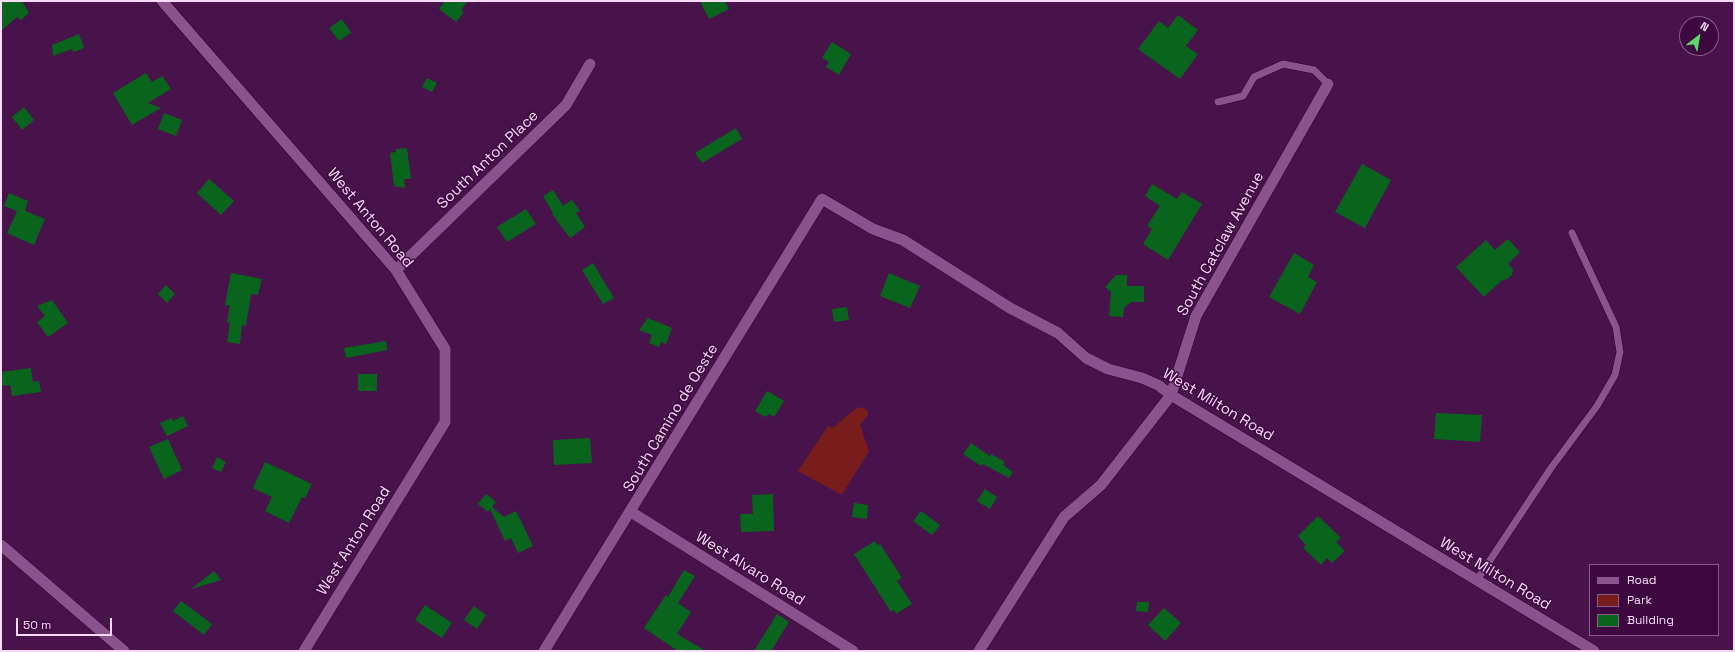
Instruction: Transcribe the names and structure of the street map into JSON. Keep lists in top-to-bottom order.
{
  "streets": {
    "street": [
      "South Anton Place",
      "West Anton Road",
      "South Catclaw Avenue",
      "West Milton Road",
      "South Camino de Oeste",
      "West Alvaro Road"
    ]
  },
  "crossings": [
    ["South Anton Place", "West Anton Road"],
    ["South Catclaw Avenue", "West Milton Road"],
    ["West Milton Road", "South Camino de Oeste"],
    ["South Camino de Oeste", "West Alvaro Road"]
  ],
  "legend": ["Road", "Park", "Building"],
  "scale_bar": "50 m",
  "north": "top right"
}
